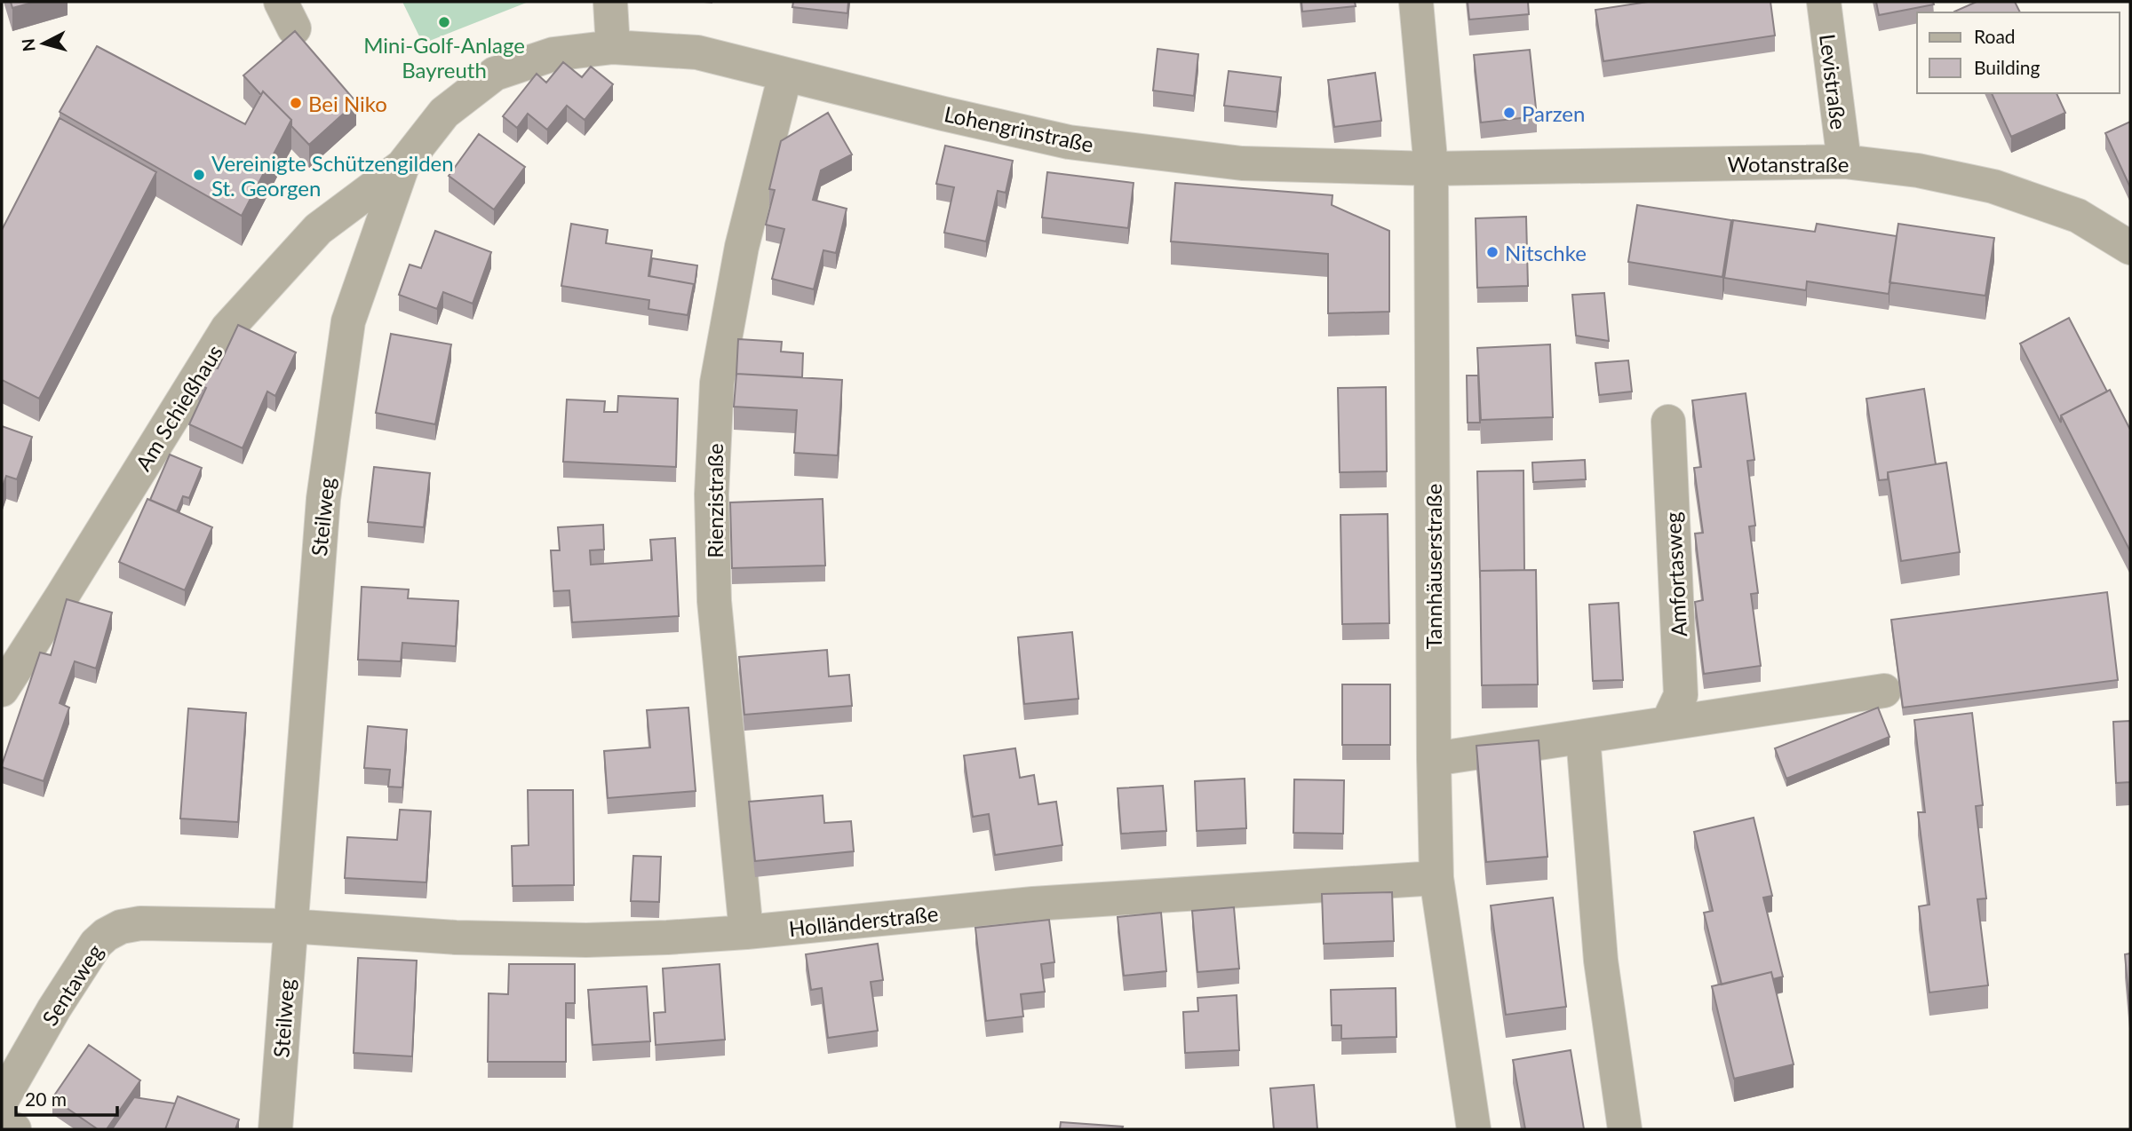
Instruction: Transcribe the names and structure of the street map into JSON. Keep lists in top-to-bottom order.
{
  "streets": {
    "street": [
      "Levistraße",
      "Lohengrinstraße",
      "Wotanstraße",
      "Am Schießhaus",
      "Rienzistraße",
      "Steilweg",
      "Tannhäuserstraße",
      "Amfortasweg",
      "Holländerstraße",
      "Sentaweg"
    ]
  },
  "crossings": [
    ["Levistraße", "Wotanstraße"],
    ["Lohengrinstraße", "Wotanstraße"],
    ["Lohengrinstraße", "Rienzistraße"],
    ["Lohengrinstraße", "Steilweg"],
    ["Lohengrinstraße", "Tannhäuserstraße"],
    ["Wotanstraße", "Tannhäuserstraße"],
    ["Am Schießhaus", "Steilweg"],
    ["Rienzistraße", "Holländerstraße"],
    ["Steilweg", "Holländerstraße"],
    ["Steilweg", "Sentaweg"],
    ["Tannhäuserstraße", "Holländerstraße"],
    ["Holländerstraße", "Sentaweg"]
  ],
  "places": [
    "Mini-Golf-Anlage Bayreuth",
    "Bei Niko",
    "Parzen",
    "Vereinigte Schützengilden St. Georgen",
    "Nitschke"
  ],
  "legend": ["Road", "Building"],
  "scale_bar": "20 m",
  "north": "left"
}
